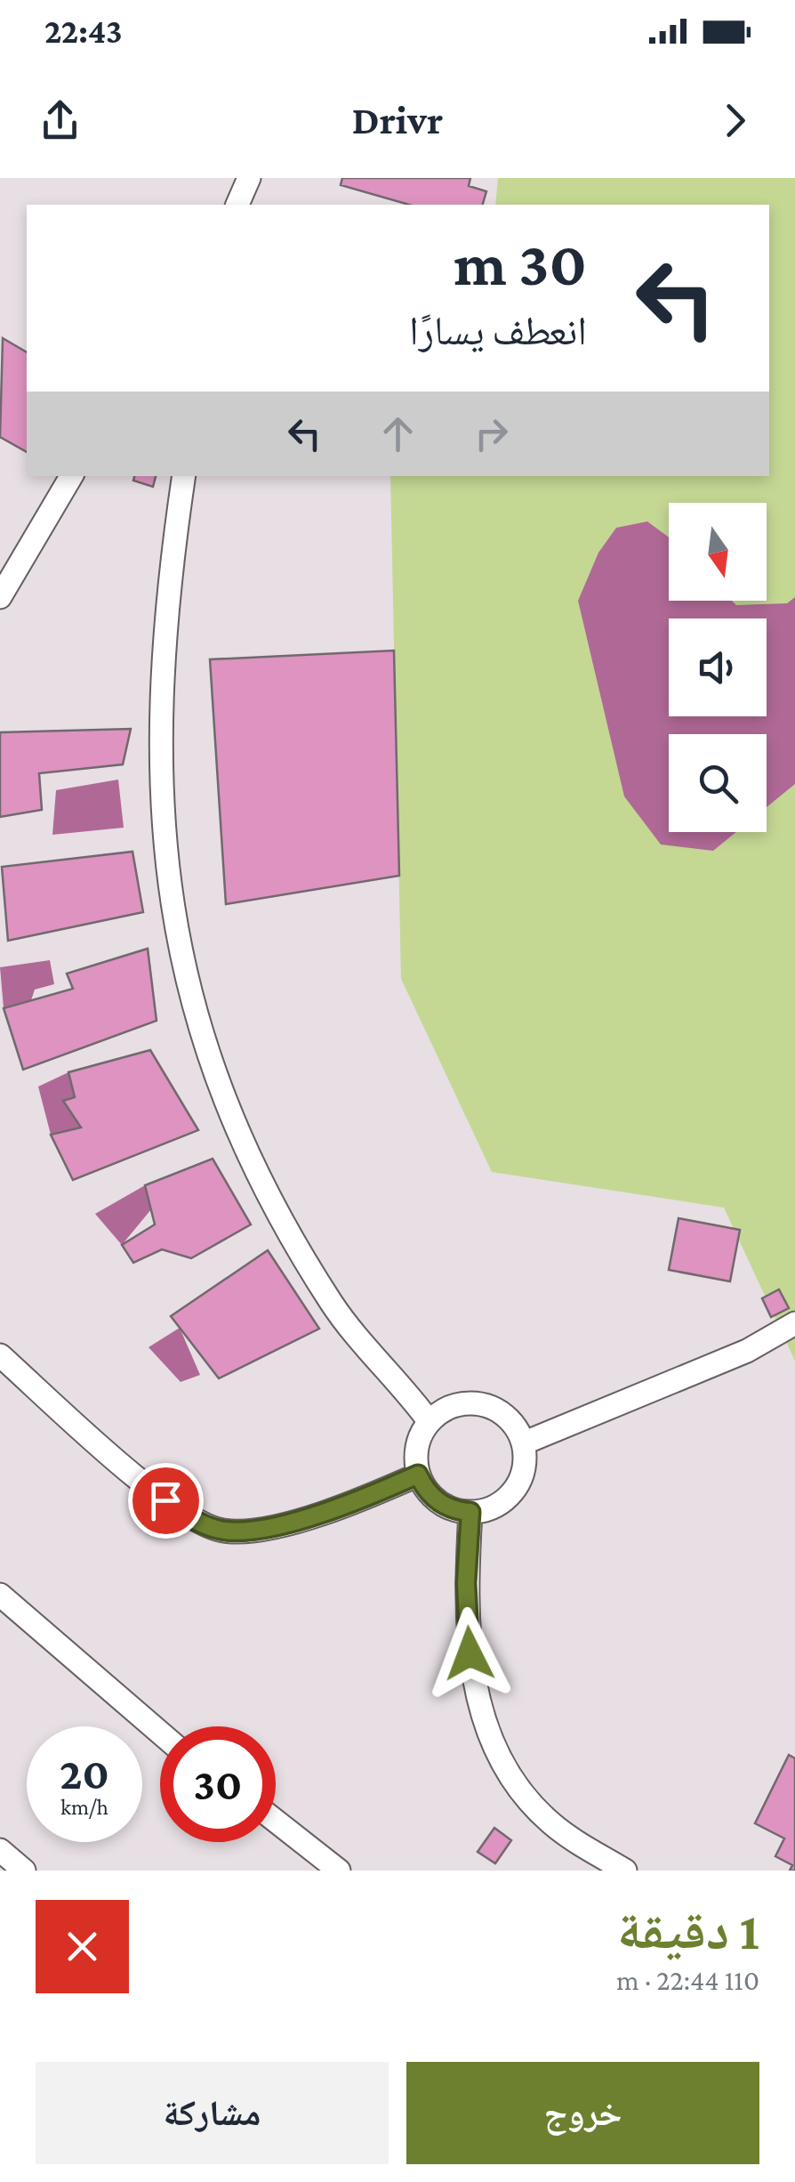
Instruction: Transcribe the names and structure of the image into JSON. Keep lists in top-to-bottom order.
{
  "north": "bottom",
  "page": {
    "status": "22:43",
    "header": "Drivr",
    "turn": ["30 m", "انعطف يسارًا"],
    "speed": "20 km/h",
    "limit": "30",
    "heading": ["1 دقيقة", "110 m · 22:44"],
    "buttons": ["خروج", "مشاركة"]
  }
}
